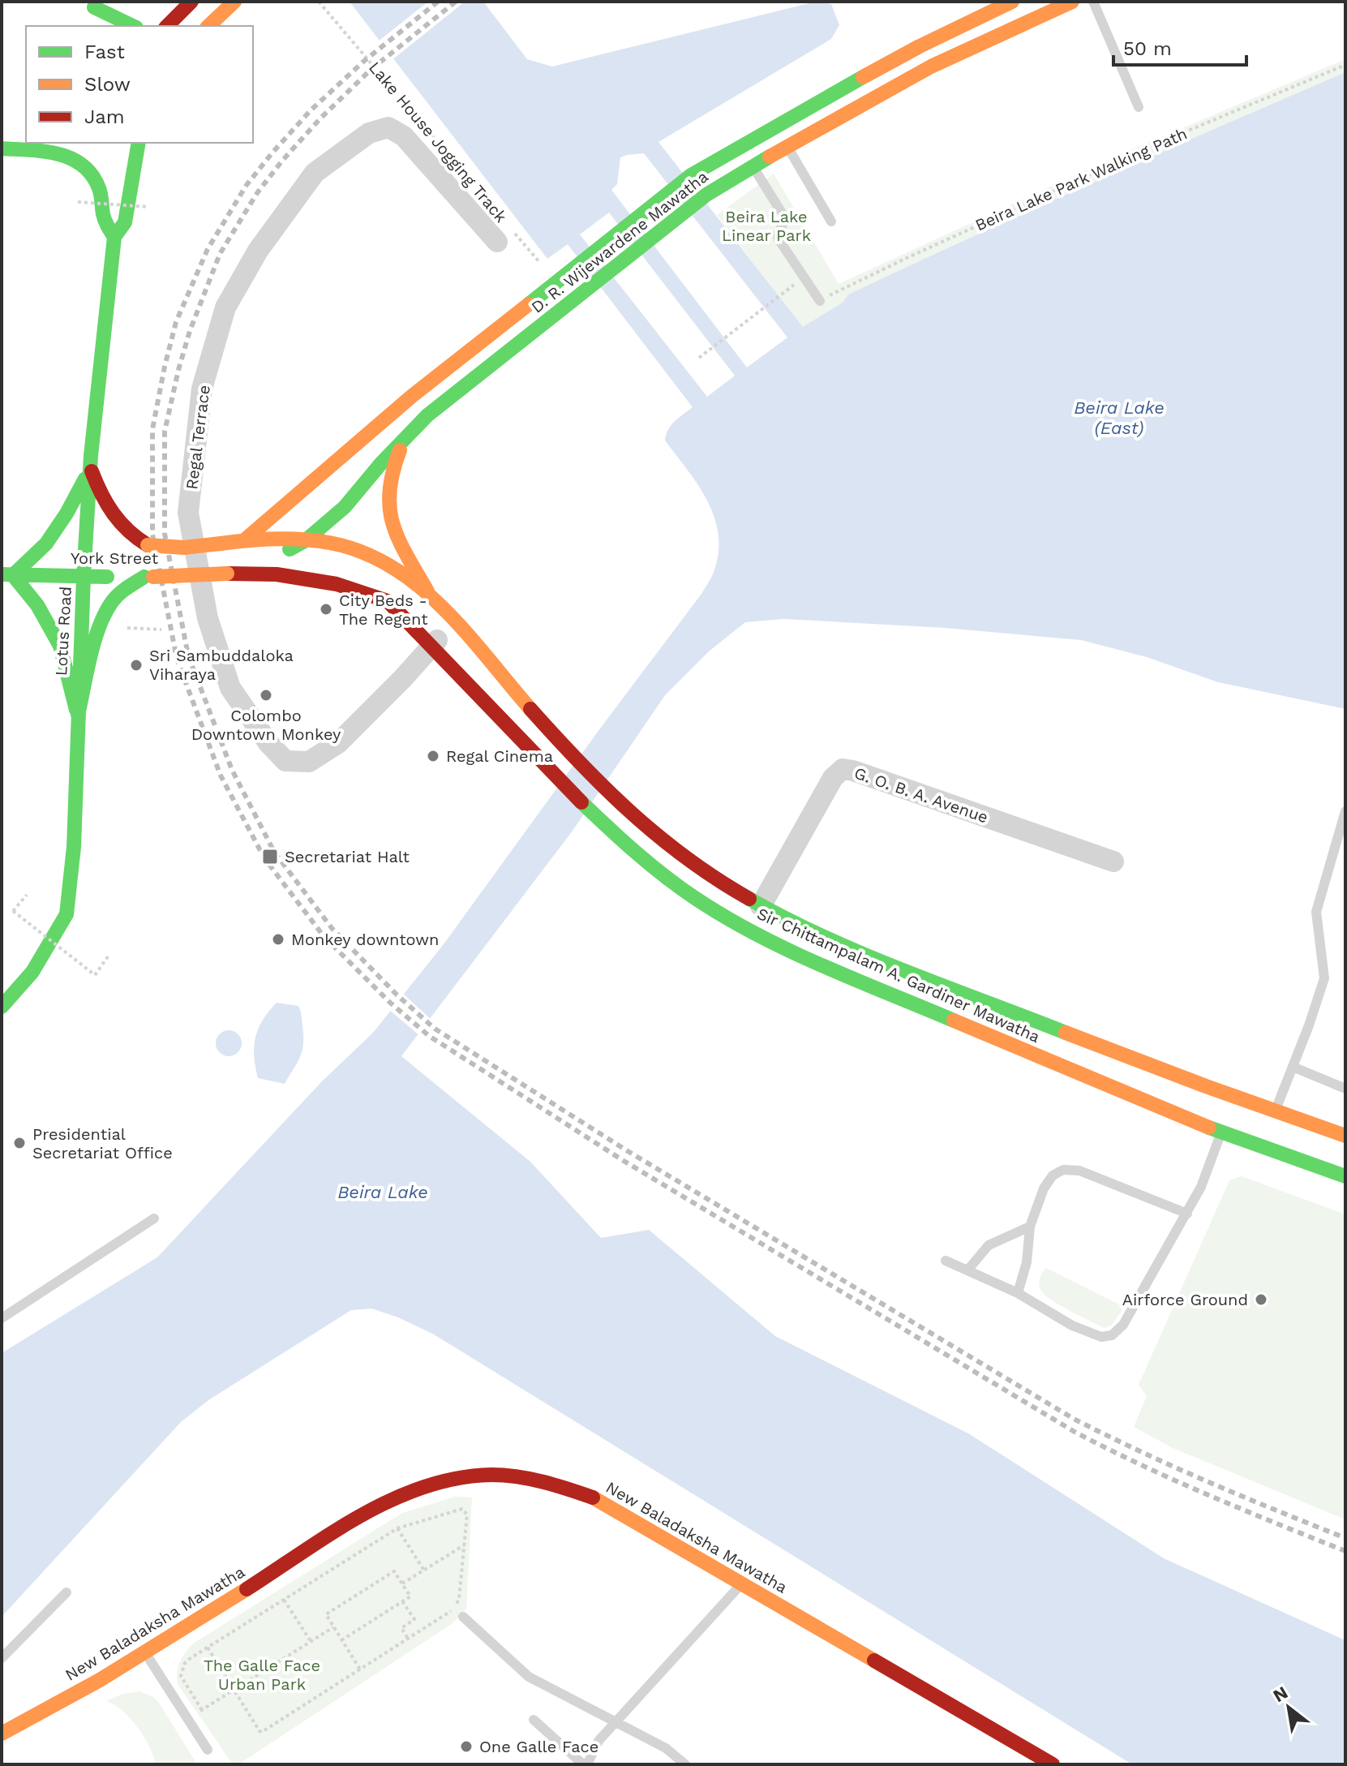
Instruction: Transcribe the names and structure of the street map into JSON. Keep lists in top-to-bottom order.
{
  "streets": {
    "main road": [
      "D. R. Wijewardene Mawatha",
      "York Street",
      "Lotus Road",
      "Sir Chittampalam A. Gardiner Mawatha",
      "New Baladaksha Mawatha"
    ],
    "street": ["Regal Terrace", "G. O. B. A. Avenue"],
    "path": ["Lake House Jogging Track", "Beira Lake Park Walking Path"]
  },
  "crossings": [
    ["Lake House Jogging Track", "D. R. Wijewardene Mawatha"],
    ["Lake House Jogging Track", "Regal Terrace"],
    ["D. R. Wijewardene Mawatha", "York Street"],
    ["Regal Terrace", "Sir Chittampalam A. Gardiner Mawatha"],
    ["York Street", "Lotus Road"],
    ["G. O. B. A. Avenue", "Sir Chittampalam A. Gardiner Mawatha"]
  ],
  "water": ["Beira Lake (East)", "Beira Lake"],
  "parks": ["Beira Lake Linear Park", "The Galle Face Urban Park"],
  "places": {
    "other": [
      "City Beds - The Regent",
      "Sri Sambuddaloka Viharaya",
      "Colombo Downtown Monkey",
      "Regal Cinema",
      "Monkey downtown",
      "Presidential Secretariat Office",
      "Airforce Ground",
      "One Galle Face"
    ],
    "transit": ["Secretariat Halt"]
  },
  "legend": ["Fast", "Slow", "Jam"],
  "scale_bar": "50 m",
  "north": "top left"
}
